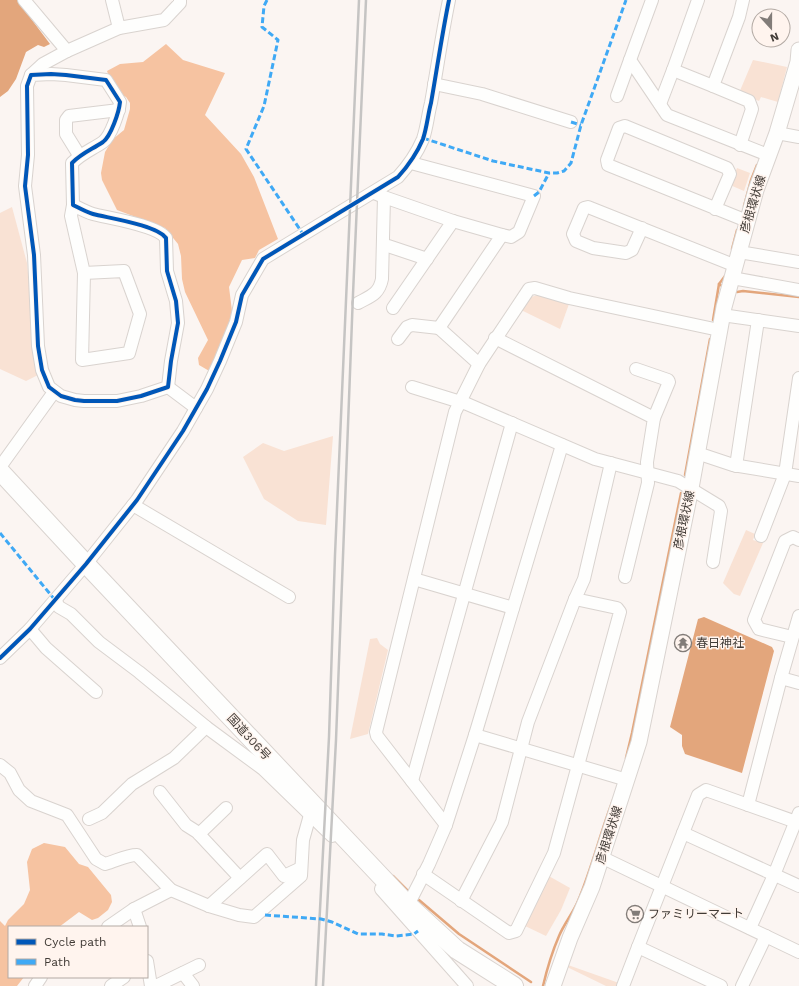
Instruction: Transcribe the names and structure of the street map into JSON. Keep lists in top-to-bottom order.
{
  "streets": {
    "highway": ["国道306号"],
    "main road": ["彦根環状線"]
  },
  "places": {
    "temple": ["春日神社"],
    "supermarket": ["ファミリーマート"]
  },
  "legend": ["Cycle path", "Path"],
  "north": "bottom"
}
